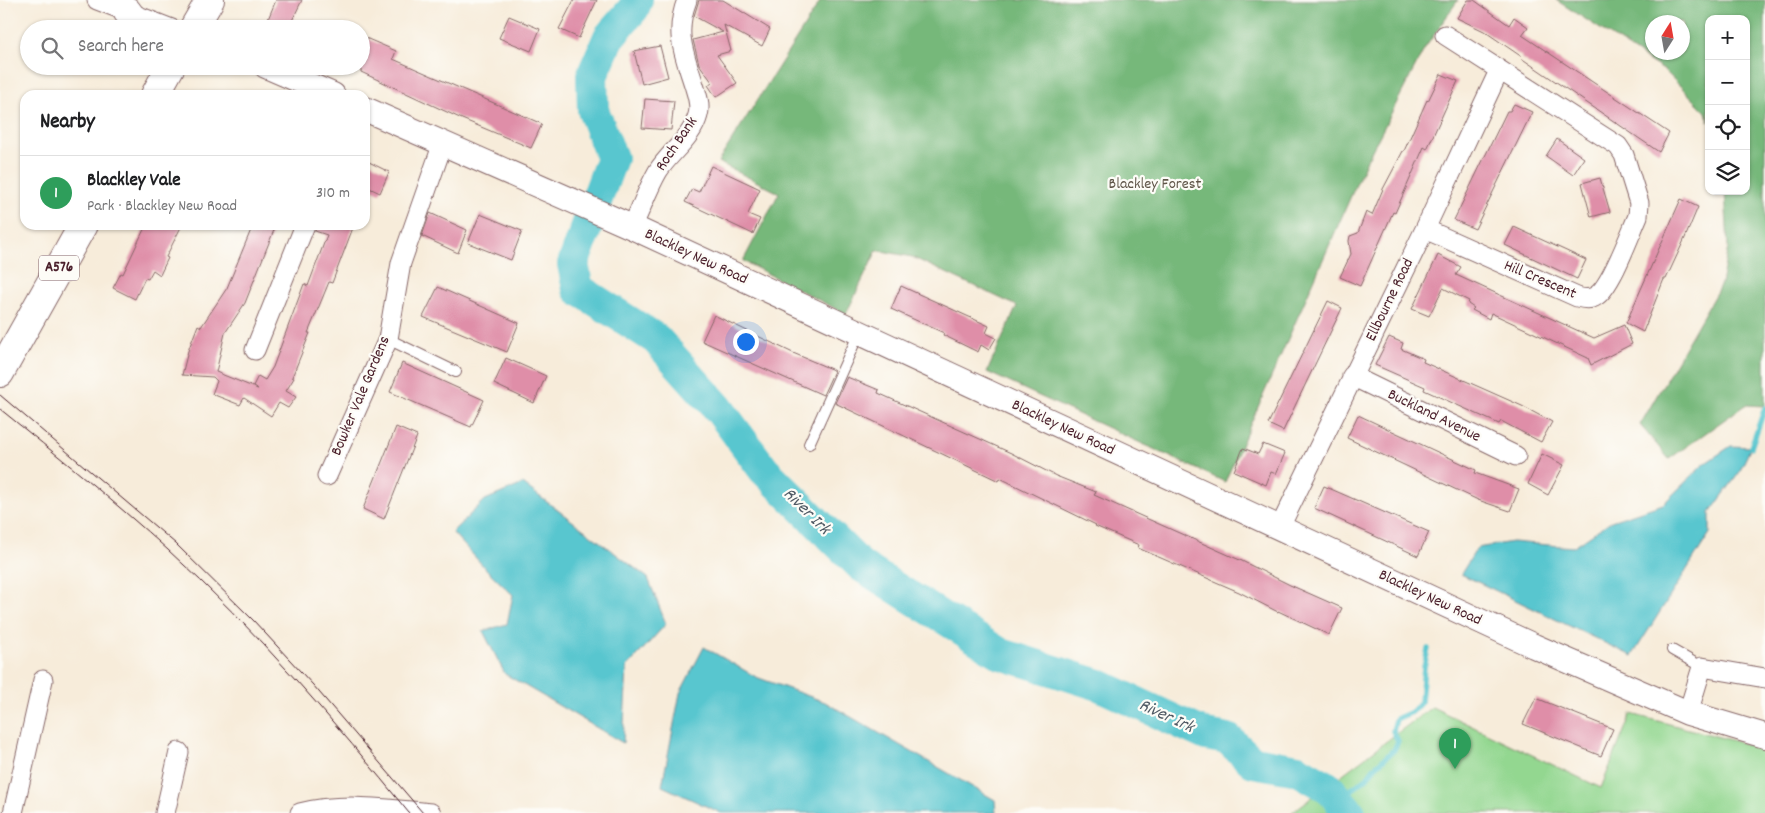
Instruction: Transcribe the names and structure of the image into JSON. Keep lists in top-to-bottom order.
{
  "streets": {
    "highway": ["A576"],
    "street": [
      "Roch Bank",
      "Blackley New Road",
      "Hill Crescent",
      "Ellbourne Road",
      "Bowker Vale Gardens",
      "Buckland Avenue"
    ]
  },
  "crossings": [
    ["Roch Bank", "Blackley New Road"],
    ["Blackley New Road", "Ellbourne Road"],
    ["Blackley New Road", "Bowker Vale Gardens"],
    ["Hill Crescent", "Ellbourne Road"],
    ["Ellbourne Road", "Buckland Avenue"]
  ],
  "water": ["River Irk"],
  "parks": ["Blackley Forest"],
  "north": "top",
  "page": {
    "map_buttons": ["+", "−"],
    "search": "Search here",
    "heading": "Nearby",
    "list": [
      {
        "mark": "1",
        "name": "Blackley Vale",
        "note": "Park · Blackley New Road",
        "value": "310 m"
      }
    ],
    "pins": "1"
  }
}
